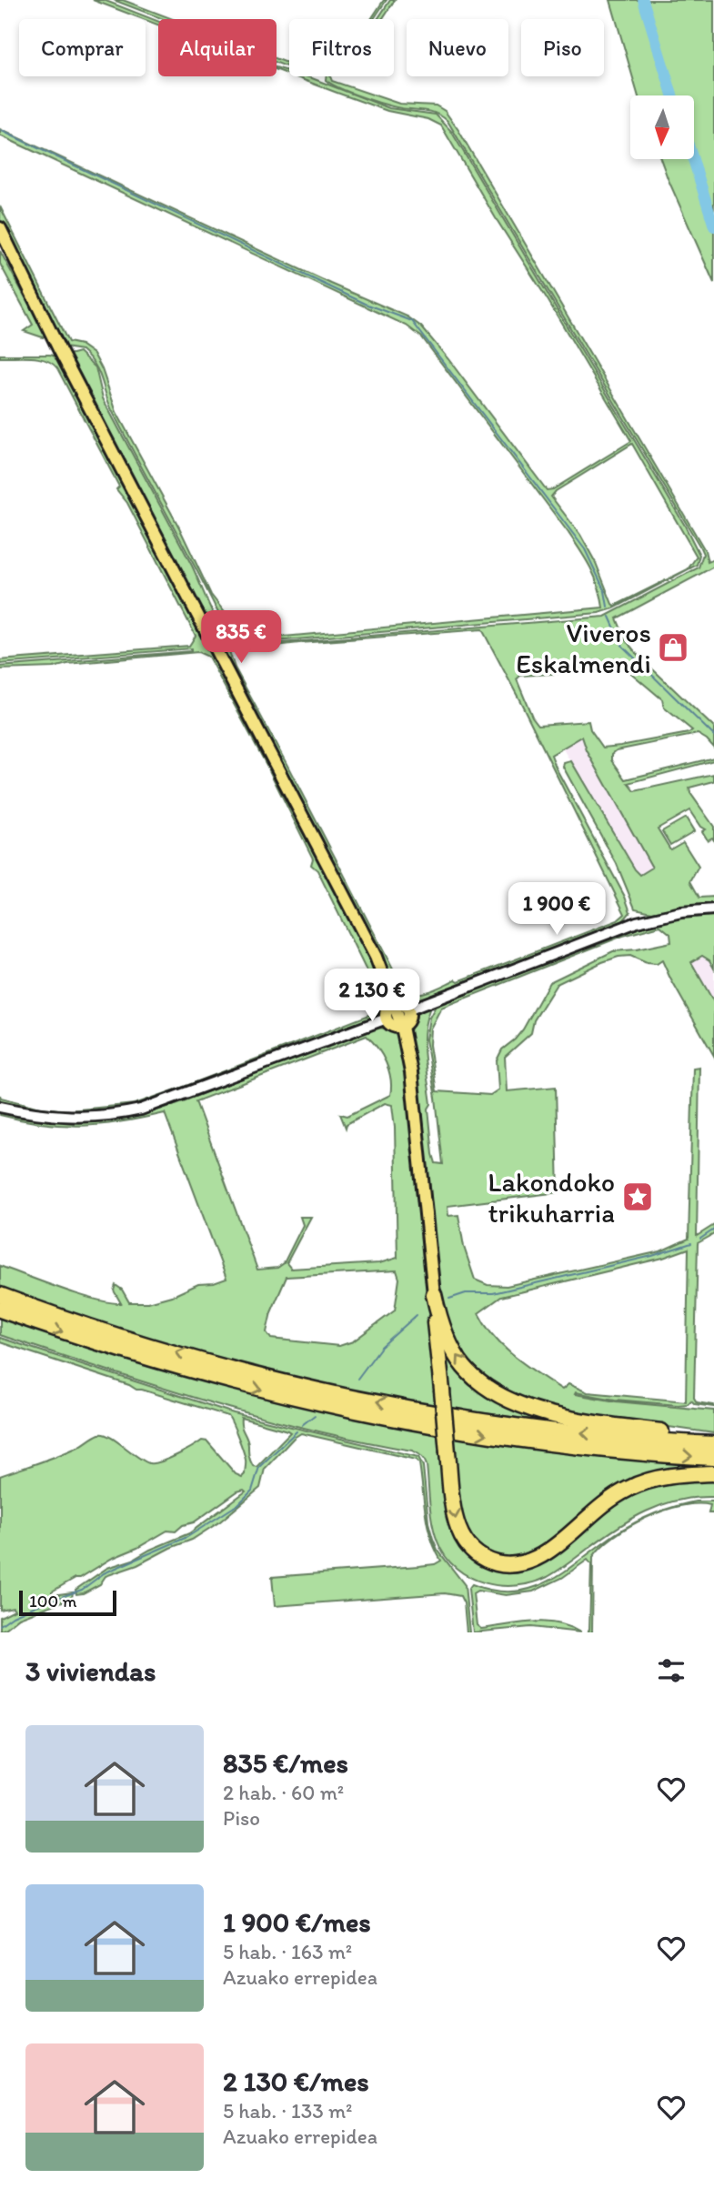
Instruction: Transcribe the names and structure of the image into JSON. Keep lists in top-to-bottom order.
{
  "places": {
    "shop": ["Viveros Eskalmendi"],
    "place": ["Lakondoko trikuharria"]
  },
  "scale_bar": "100 m",
  "north": "bottom",
  "page": {
    "chip": [
      "Comprar",
      "Alquilar",
      "Filtros",
      "Nuevo",
      "Piso"
    ],
    "price": ["835 €", "1 900 €", "2 130 €"],
    "scale": "100 m",
    "heading": "3 viviendas",
    "list": [
      {
        "name": "835 €/mes",
        "note": "2 hab. · 60 m² · Piso"
      },
      {
        "name": "1 900 €/mes",
        "note": "5 hab. · 163 m² · Azuako errepidea"
      },
      {
        "name": "2 130 €/mes",
        "note": "5 hab. · 133 m² · Azuako errepidea"
      }
    ]
  }
}
